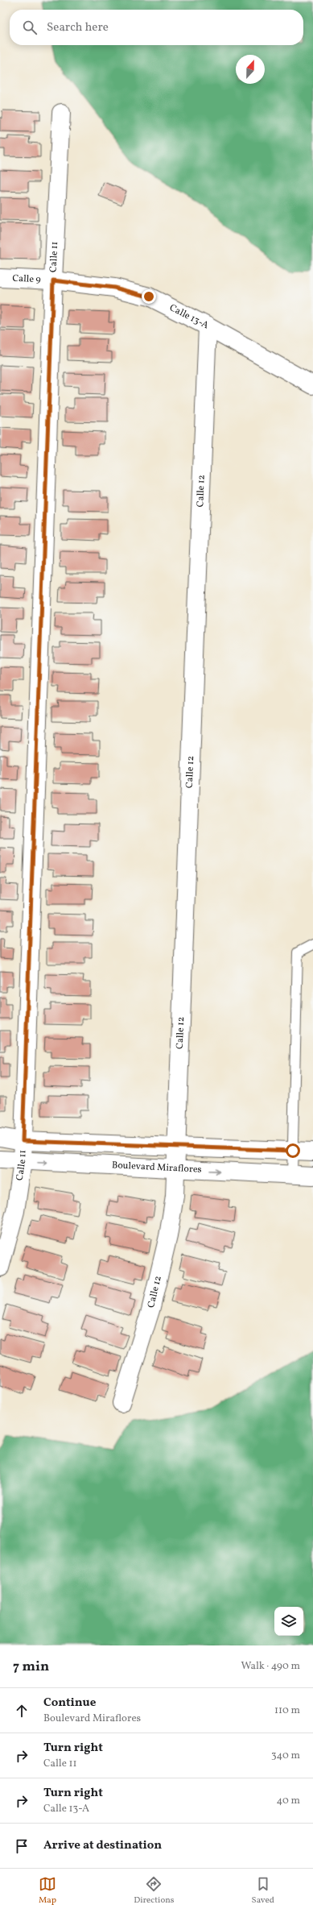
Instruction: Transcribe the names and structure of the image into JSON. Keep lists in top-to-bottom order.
{
  "streets": {
    "street": [
      "Calle 11",
      "Calle 9",
      "Calle 13-A",
      "Calle 12",
      "Boulevard Miraflores"
    ]
  },
  "crossings": [
    ["Calle 11", "Calle 9"],
    ["Calle 11", "Calle 13-A"],
    ["Calle 11", "Boulevard Miraflores"],
    ["Calle 9", "Calle 13-A"],
    ["Calle 13-A", "Calle 12"],
    ["Calle 12", "Boulevard Miraflores"]
  ],
  "north": "top",
  "page": {
    "search": "Search here",
    "heading": ["7 min", "Walk · 490 m"],
    "list": [
      ["Continue", "Boulevard Miraflores", "110 m"],
      ["Turn right", "Calle 11", "340 m"],
      ["Turn right", "Calle 13-A", "40 m"],
      "Arrive at destination"
    ],
    "nav": ["Map", "Directions", "Saved"]
  }
}
